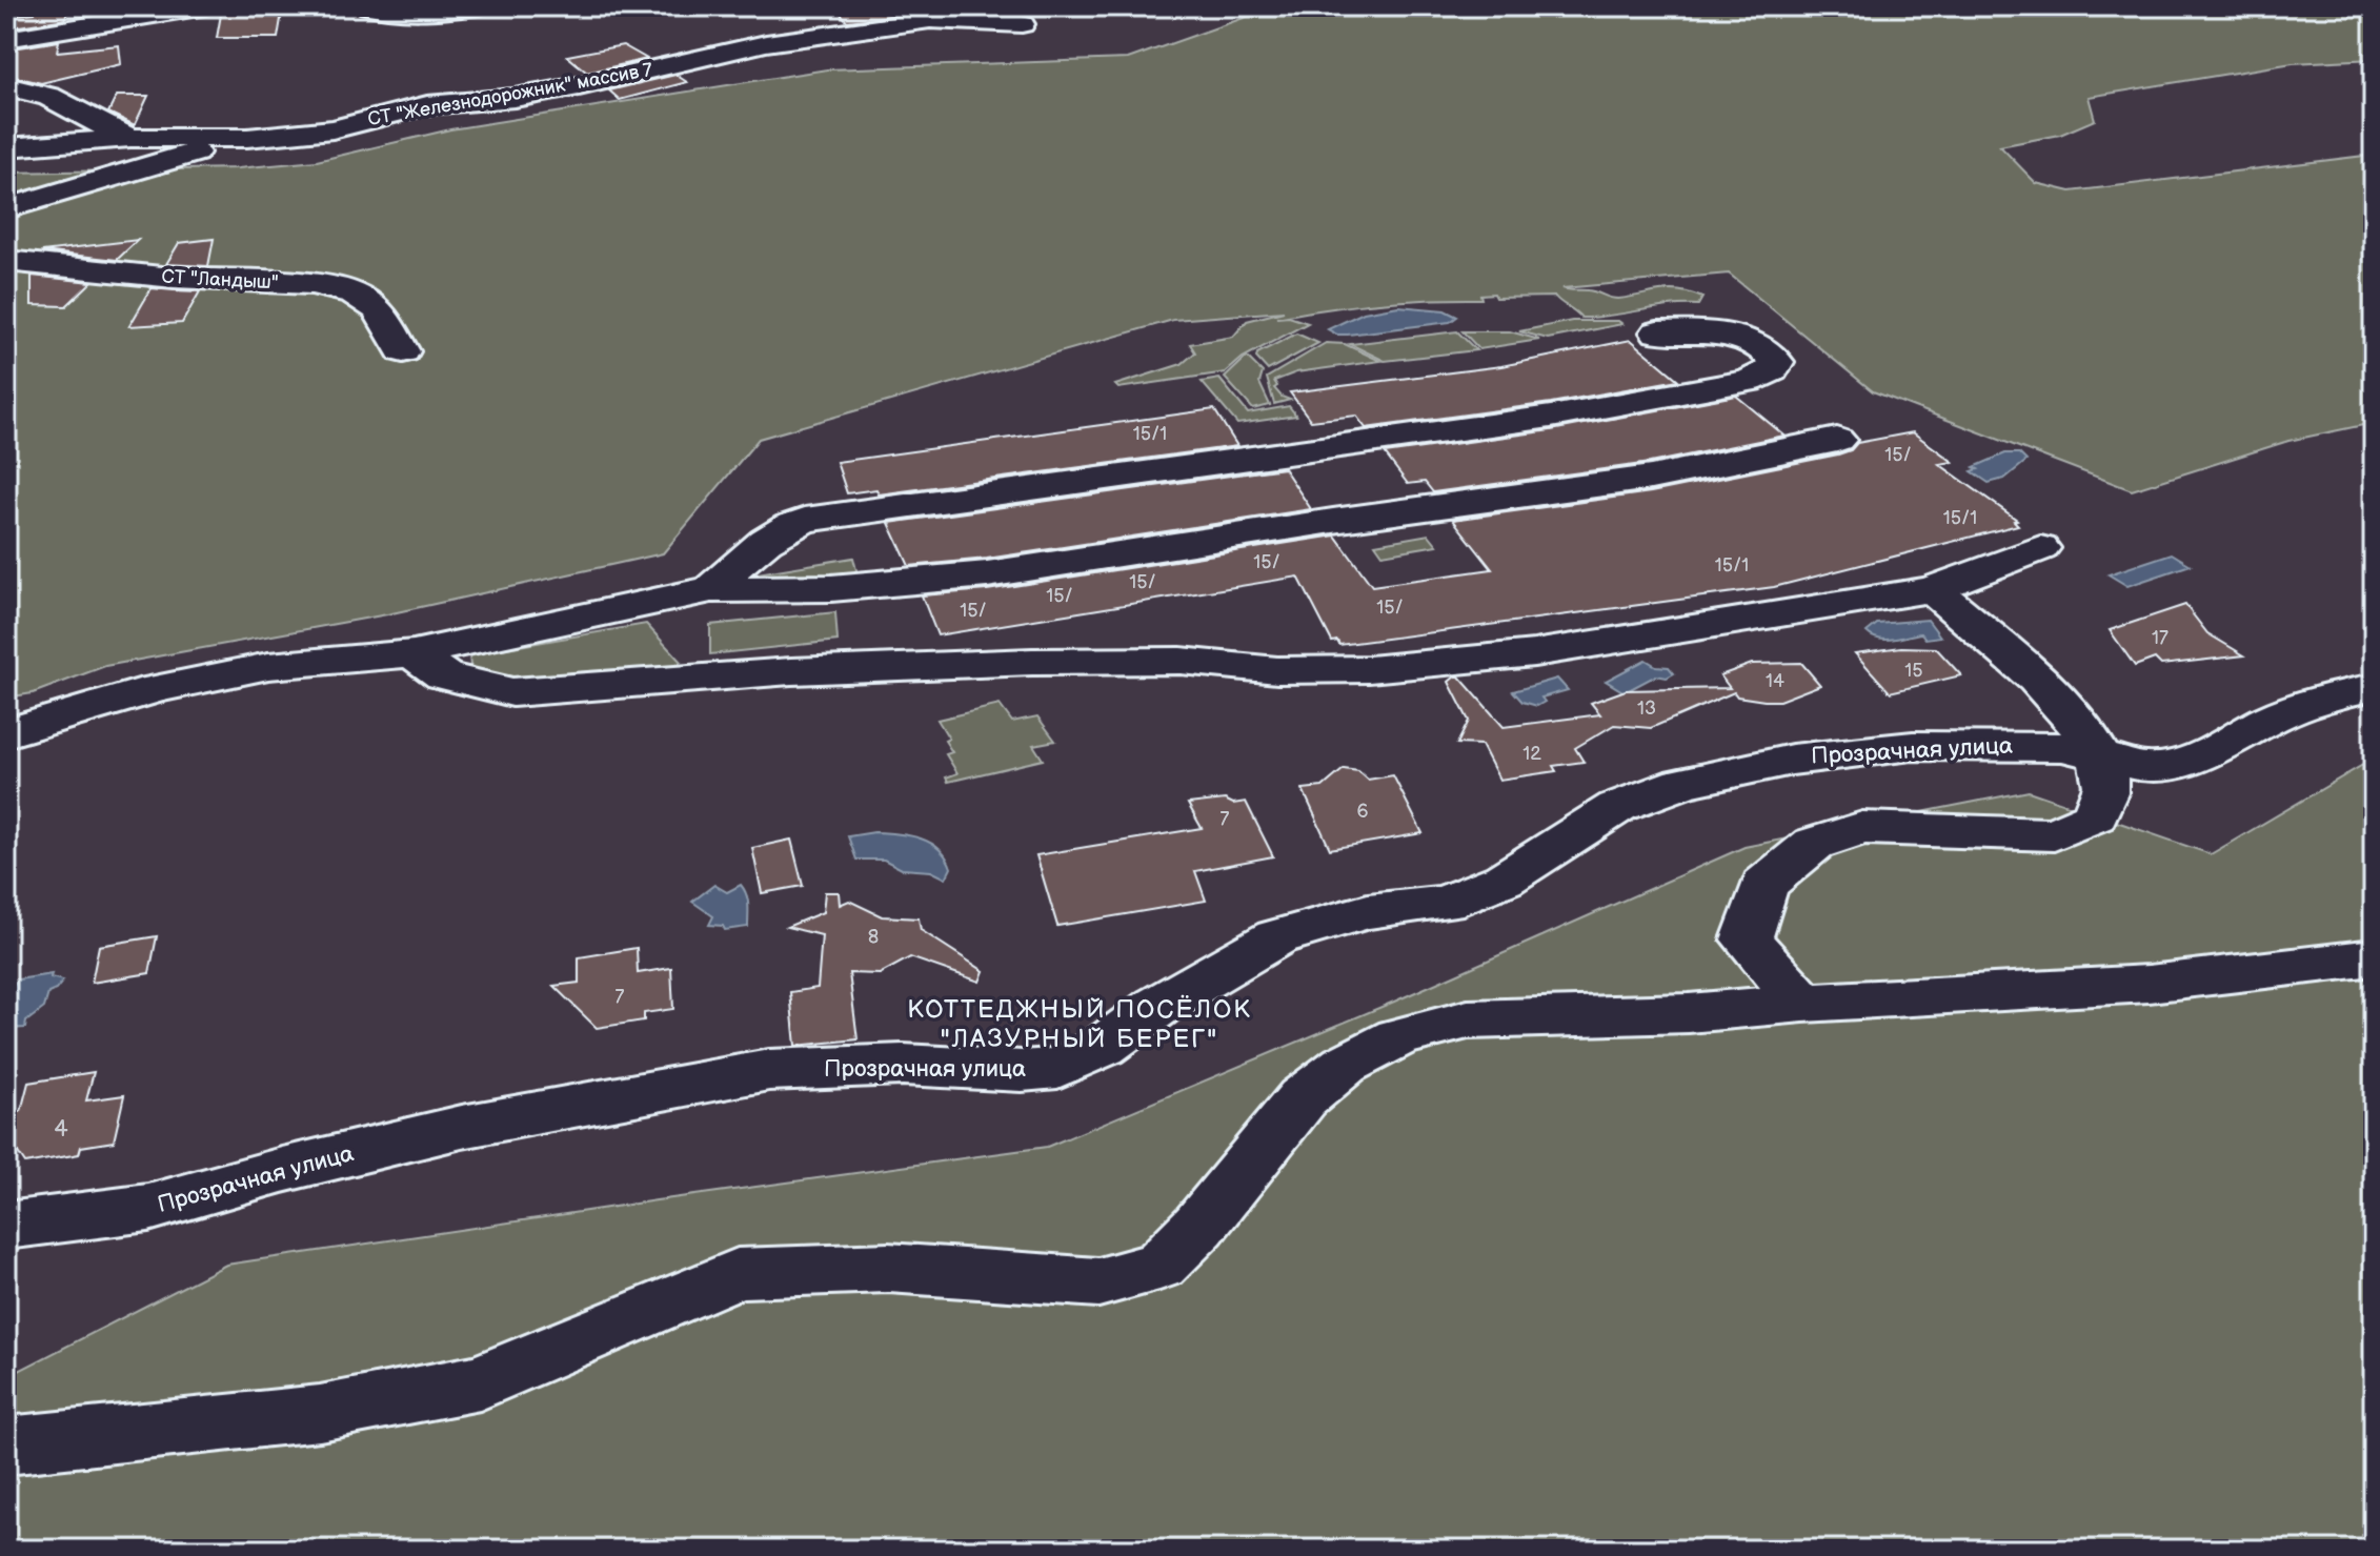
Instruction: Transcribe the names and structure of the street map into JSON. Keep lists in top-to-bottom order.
{
  "streets": {
    "street": ["СТ \"Железнодорожник\" массив 7", "СТ \"Ландыш\"", "Прозрачная улица"]
  },
  "districts": ["КОТТЕДЖНЫЙ ПОСЁЛОК \"ЛАЗУРНЫЙ БЕРЕГ\""],
  "house_numbers": [
    "15/1",
    "15/",
    "15/1",
    "15/",
    "15/1",
    "15/",
    "15/",
    "15/",
    "15/",
    "17",
    "15",
    "14",
    "13",
    "12",
    "6",
    "7",
    "8",
    "7",
    "4"
  ]
}
